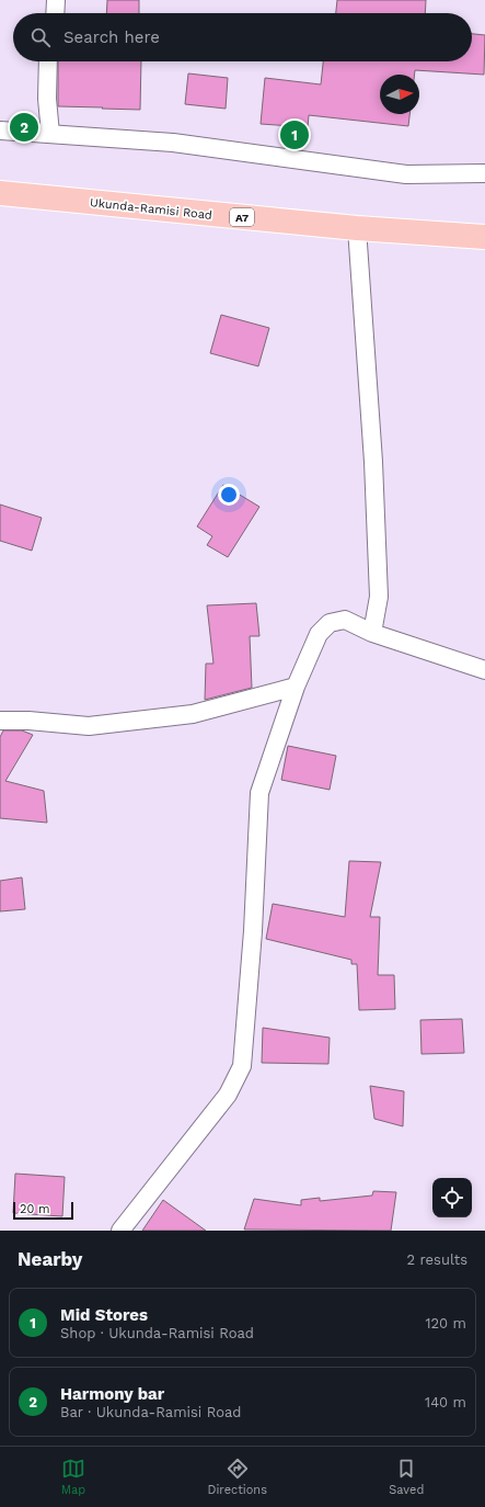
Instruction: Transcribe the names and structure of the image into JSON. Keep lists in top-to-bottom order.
{
  "streets": {
    "highway": ["Ukunda-Ramisi Road", "A7"]
  },
  "scale_bar": "20 m",
  "north": "right",
  "page": {
    "search": "Search here",
    "pins": ["2", "1"],
    "scale": "20 m",
    "heading": ["Nearby", "2 results"],
    "list": [
      {
        "mark": "1",
        "name": "Mid Stores",
        "note": "Shop · Ukunda-Ramisi Road",
        "value": "120 m"
      },
      {
        "mark": "2",
        "name": "Harmony bar",
        "note": "Bar · Ukunda-Ramisi Road",
        "value": "140 m"
      }
    ],
    "nav": ["Map", "Directions", "Saved"]
  }
}
